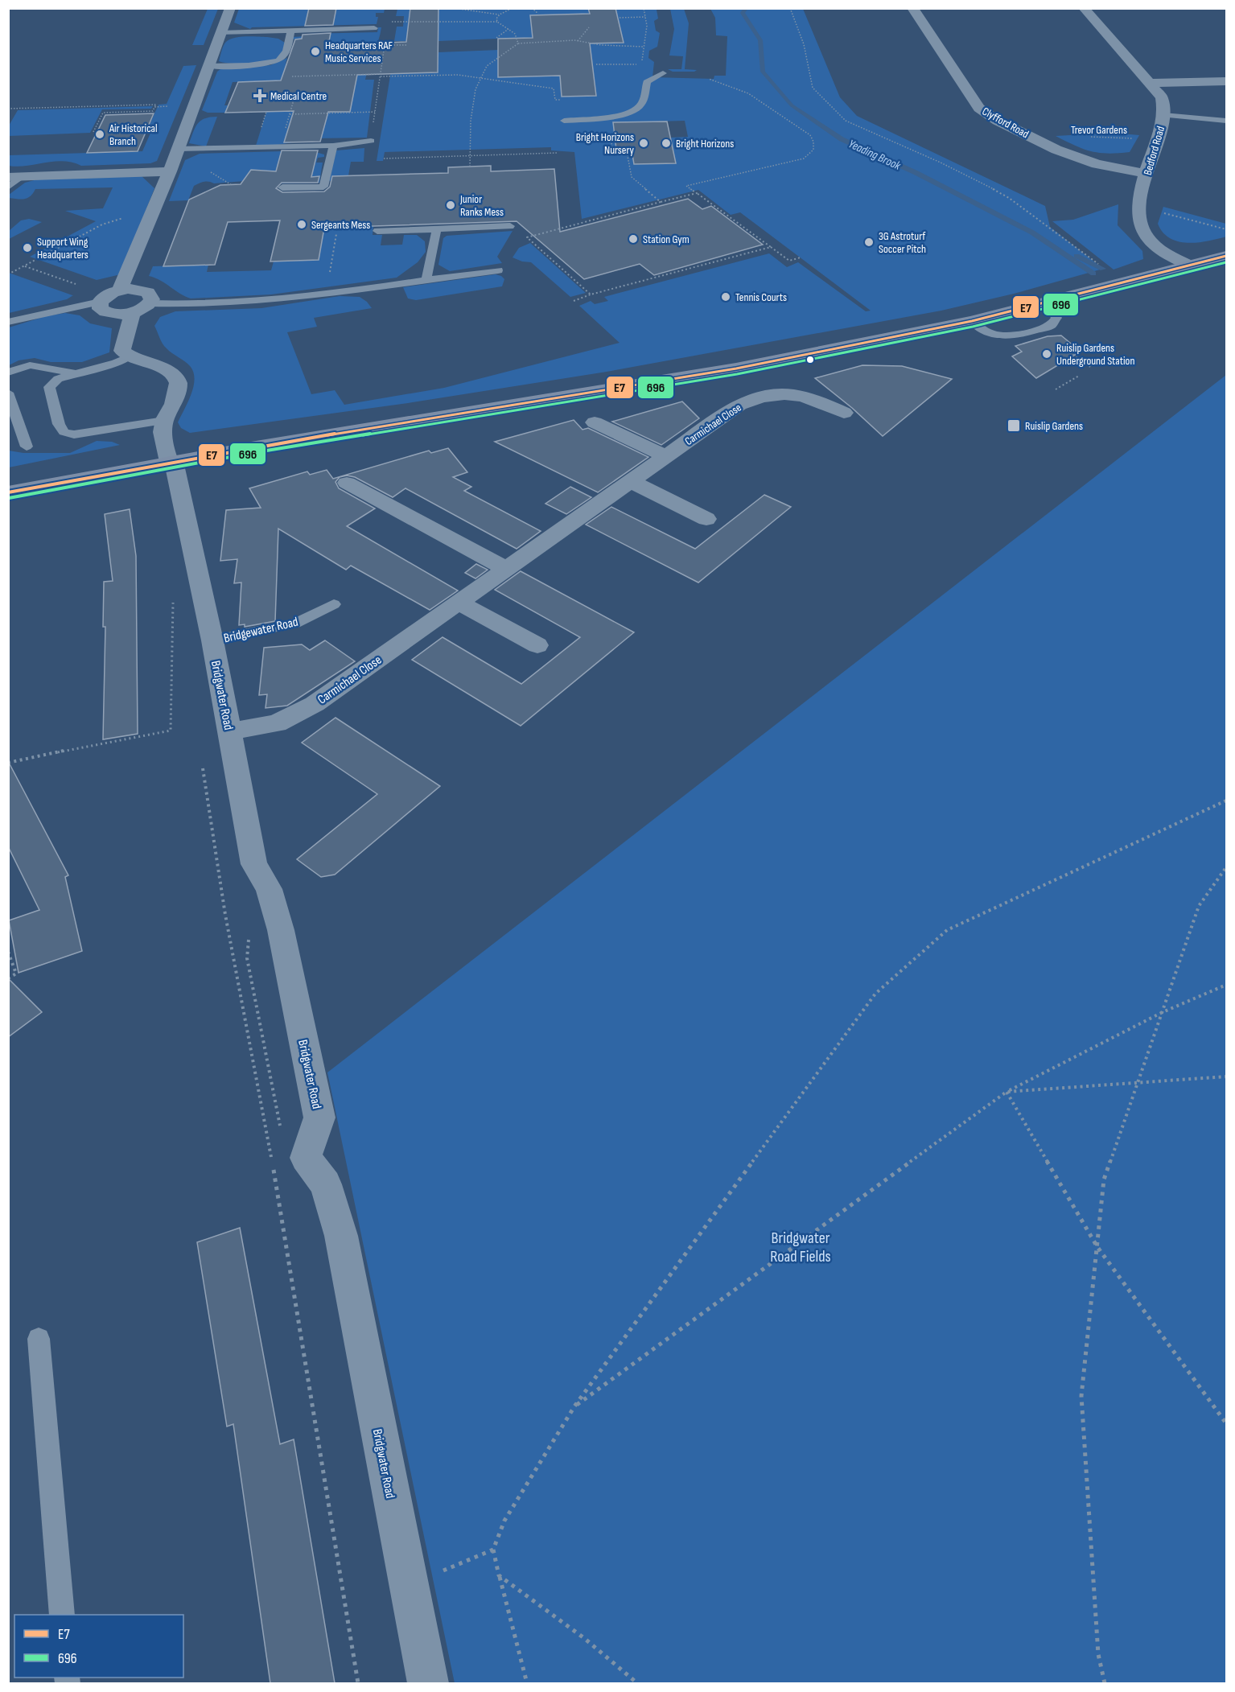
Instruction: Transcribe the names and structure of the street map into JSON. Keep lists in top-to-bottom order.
{
  "streets": {
    "street": [
      "Clyfford Road",
      "Bedford Road",
      "Carmichael Close",
      "Bridgwater Road"
    ],
    "lane": ["Bridgewater Road"],
    "path": ["Trevor Gardens"]
  },
  "crossings": [
    ["Clyfford Road", "Trevor Gardens"],
    ["Clyfford Road", "Bedford Road"],
    ["Trevor Gardens", "Bedford Road"],
    ["Carmichael Close", "Bridgwater Road"],
    ["Bridgewater Road", "Bridgwater Road"]
  ],
  "water": ["Yeading Brook"],
  "parks": ["Bridgwater Road Fields"],
  "places": {
    "other": [
      "Headquarters RAF Music Services",
      "Air Historical Branch",
      "Bright Horizons Nursery",
      "Bright Horizons",
      "Junior Ranks Mess",
      "Sergeants Mess",
      "Station Gym",
      "3G Astroturf Soccer Pitch",
      "Support Wing Headquarters",
      "Tennis Courts",
      "Ruislip Gardens Underground Station"
    ],
    "health": ["Medical Centre"],
    "transit": ["Ruislip Gardens"]
  },
  "lines": ["transit line E7", "transit line 696"],
  "legend": ["E7", "696"]
}
